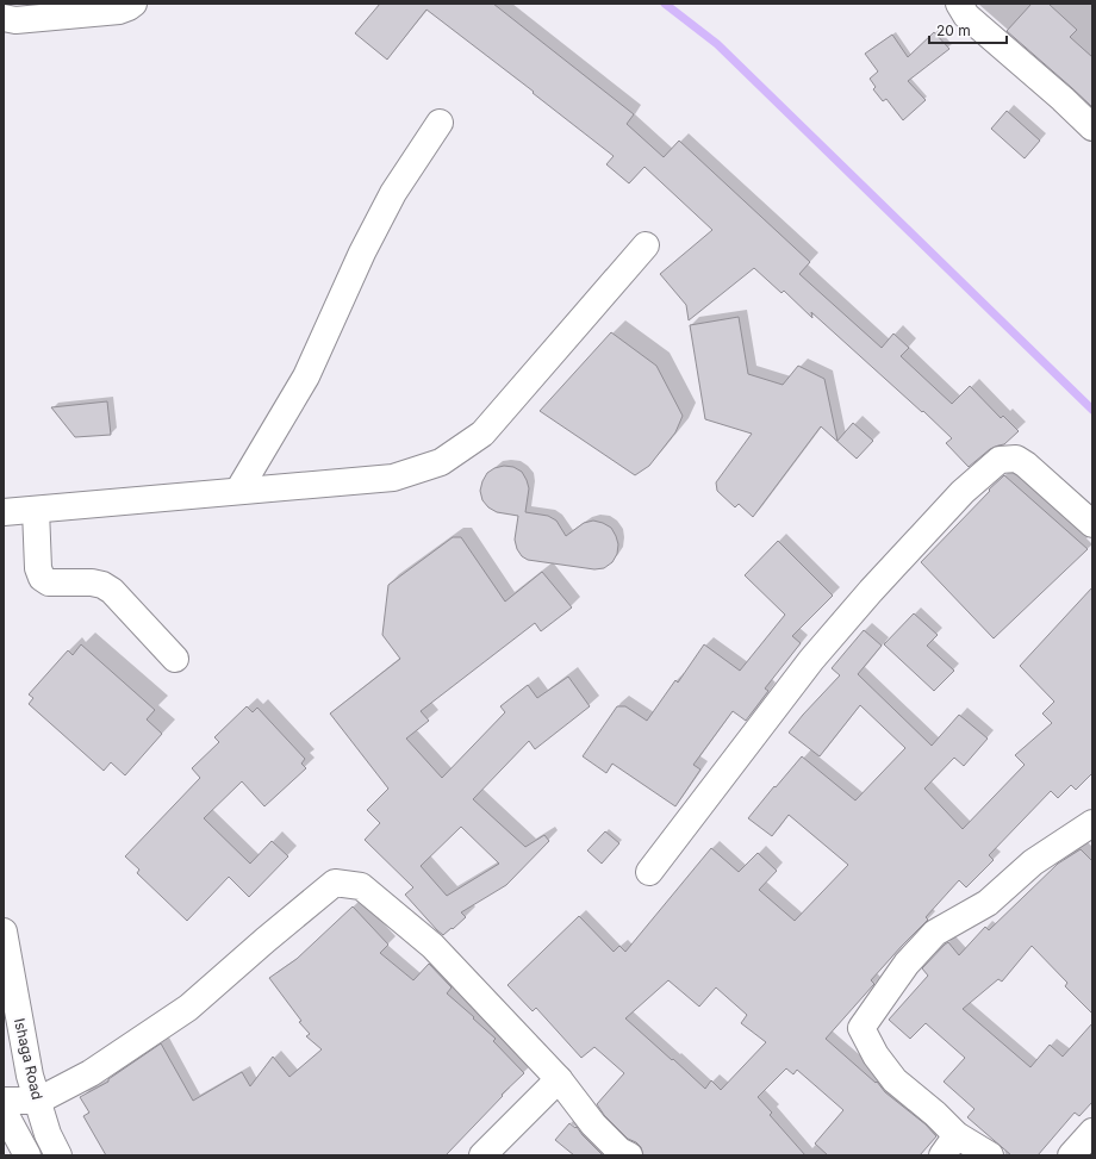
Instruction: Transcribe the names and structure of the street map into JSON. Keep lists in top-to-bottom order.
{
  "streets": {
    "street": ["Ishaga Road"]
  },
  "scale_bar": "20 m"
}
